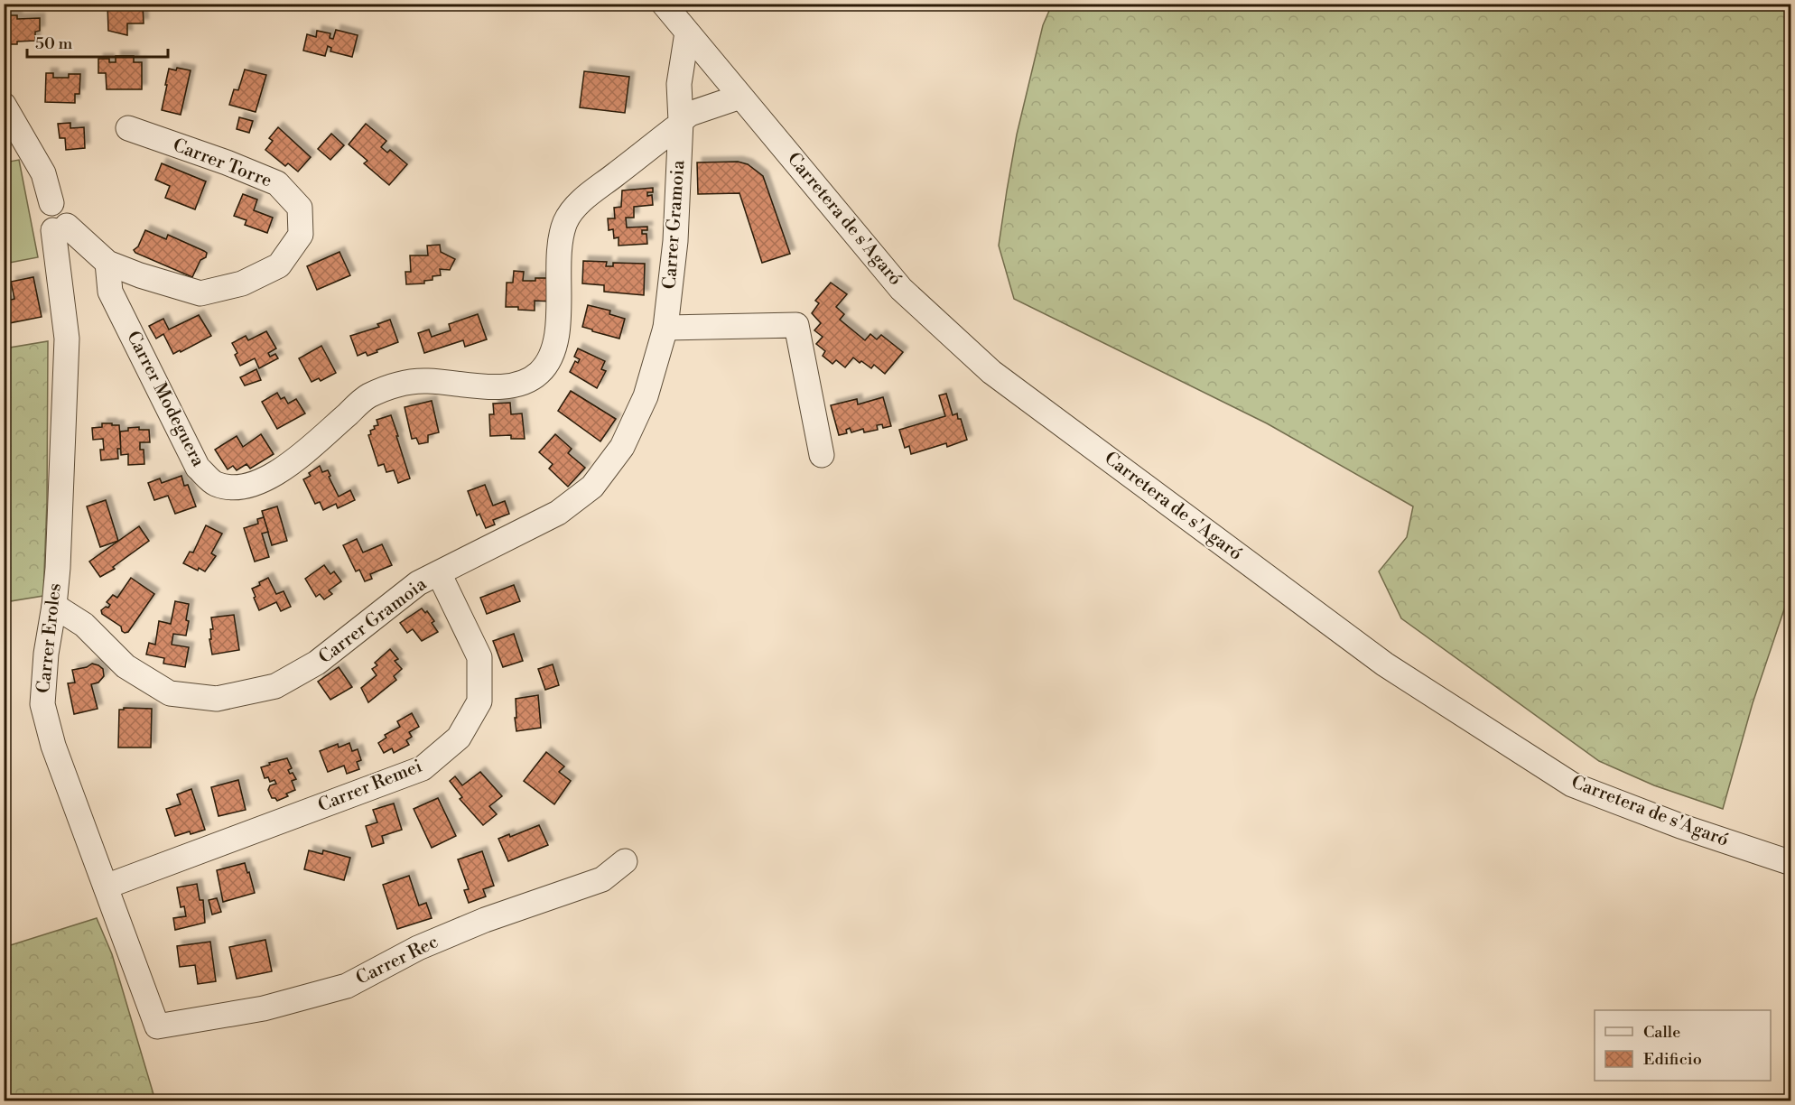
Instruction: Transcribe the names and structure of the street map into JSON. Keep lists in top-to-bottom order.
{
  "streets": {
    "street": [
      "Carrer Torre",
      "Carretera de s'Agaró",
      "Carrer Gramoia",
      "Carrer Modeguera",
      "Carrer Eroles",
      "Carrer Remei",
      "Carrer Rec"
    ]
  },
  "crossings": [
    ["Carrer Torre", "Carrer Modeguera"],
    ["Carrer Torre", "Carrer Eroles"],
    ["Carretera de s'Agaró", "Carrer Gramoia"],
    ["Carretera de s'Agaró", "Carrer Modeguera"],
    ["Carrer Gramoia", "Carrer Modeguera"],
    ["Carrer Gramoia", "Carrer Eroles"],
    ["Carrer Gramoia", "Carrer Remei"],
    ["Carrer Eroles", "Carrer Remei"],
    ["Carrer Eroles", "Carrer Rec"]
  ],
  "legend": ["Calle", "Edificio"],
  "scale_bar": "50 m"
}
